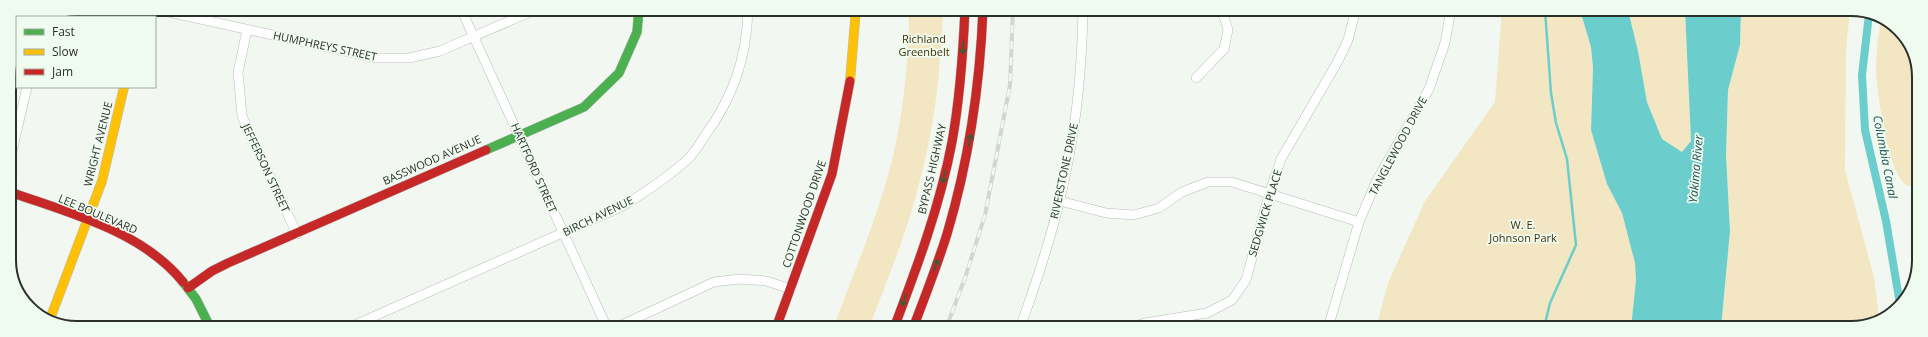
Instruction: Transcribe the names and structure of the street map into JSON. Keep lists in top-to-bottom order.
{
  "streets": {
    "main road": [
      "WRIGHT AVENUE",
      "BASSWOOD AVENUE",
      "BYPASS HIGHWAY",
      "LEE BOULEVARD",
      "COTTONWOOD DRIVE"
    ],
    "street": [
      "HUMPHREYS STREET",
      "TANGLEWOOD DRIVE",
      "JEFFERSON STREET",
      "HARTFORD STREET",
      "RIVERSTONE DRIVE",
      "SEDGWICK PLACE",
      "BIRCH AVENUE"
    ]
  },
  "crossings": [
    ["HUMPHREYS STREET", "JEFFERSON STREET"],
    ["HUMPHREYS STREET", "HARTFORD STREET"],
    ["WRIGHT AVENUE", "LEE BOULEVARD"],
    ["BASSWOOD AVENUE", "JEFFERSON STREET"],
    ["BASSWOOD AVENUE", "HARTFORD STREET"],
    ["BASSWOOD AVENUE", "LEE BOULEVARD"],
    ["HARTFORD STREET", "BIRCH AVENUE"]
  ],
  "water": ["Columbia Canal", "Yakima River"],
  "parks": ["Richland Greenbelt", "W. E. Johnson Park"],
  "legend": ["Fast", "Slow", "Jam"]
}
